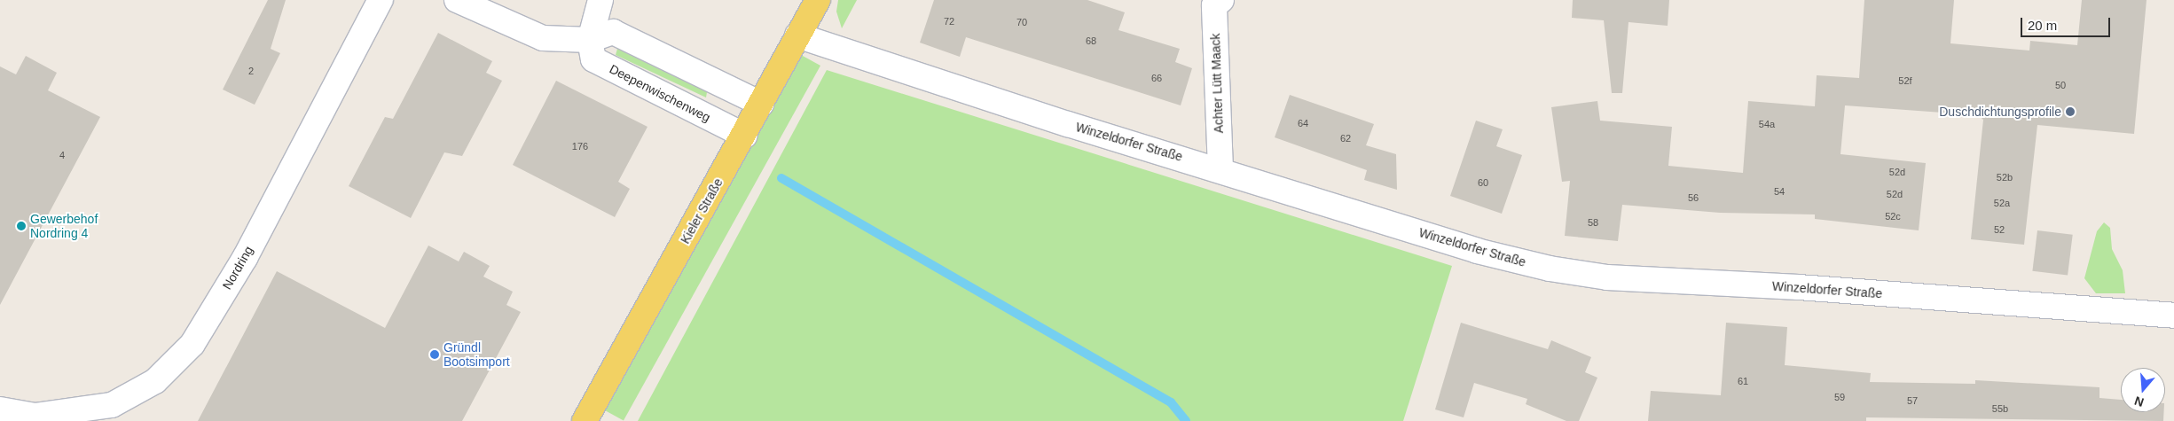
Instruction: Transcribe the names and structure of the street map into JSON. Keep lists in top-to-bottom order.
{
  "streets": {
    "main road": ["Kieler Straße"],
    "street": [
      "Achter Lütt Maack",
      "Deepenwischenweg",
      "Winzeldorfer Straße",
      "Nordring"
    ]
  },
  "crossings": [
    ["Achter Lütt Maack", "Winzeldorfer Straße"],
    ["Deepenwischenweg", "Kieler Straße"],
    ["Winzeldorfer Straße", "Kieler Straße"]
  ],
  "places": ["Duschdichtungsprofile", "Gewerbehof Nordring 4", "Gründl Bootsimport"],
  "house_numbers": [
    "72",
    "70",
    "68",
    "2",
    "66",
    "52f",
    "50",
    "64",
    "54a",
    "62",
    "176",
    "4",
    "52d",
    "52b",
    "60",
    "54",
    "52d",
    "56",
    "52a",
    "52c",
    "58",
    "52",
    "61",
    "59",
    "57",
    "55b"
  ],
  "scale_bar": "20 m",
  "north": "bottom"
}
